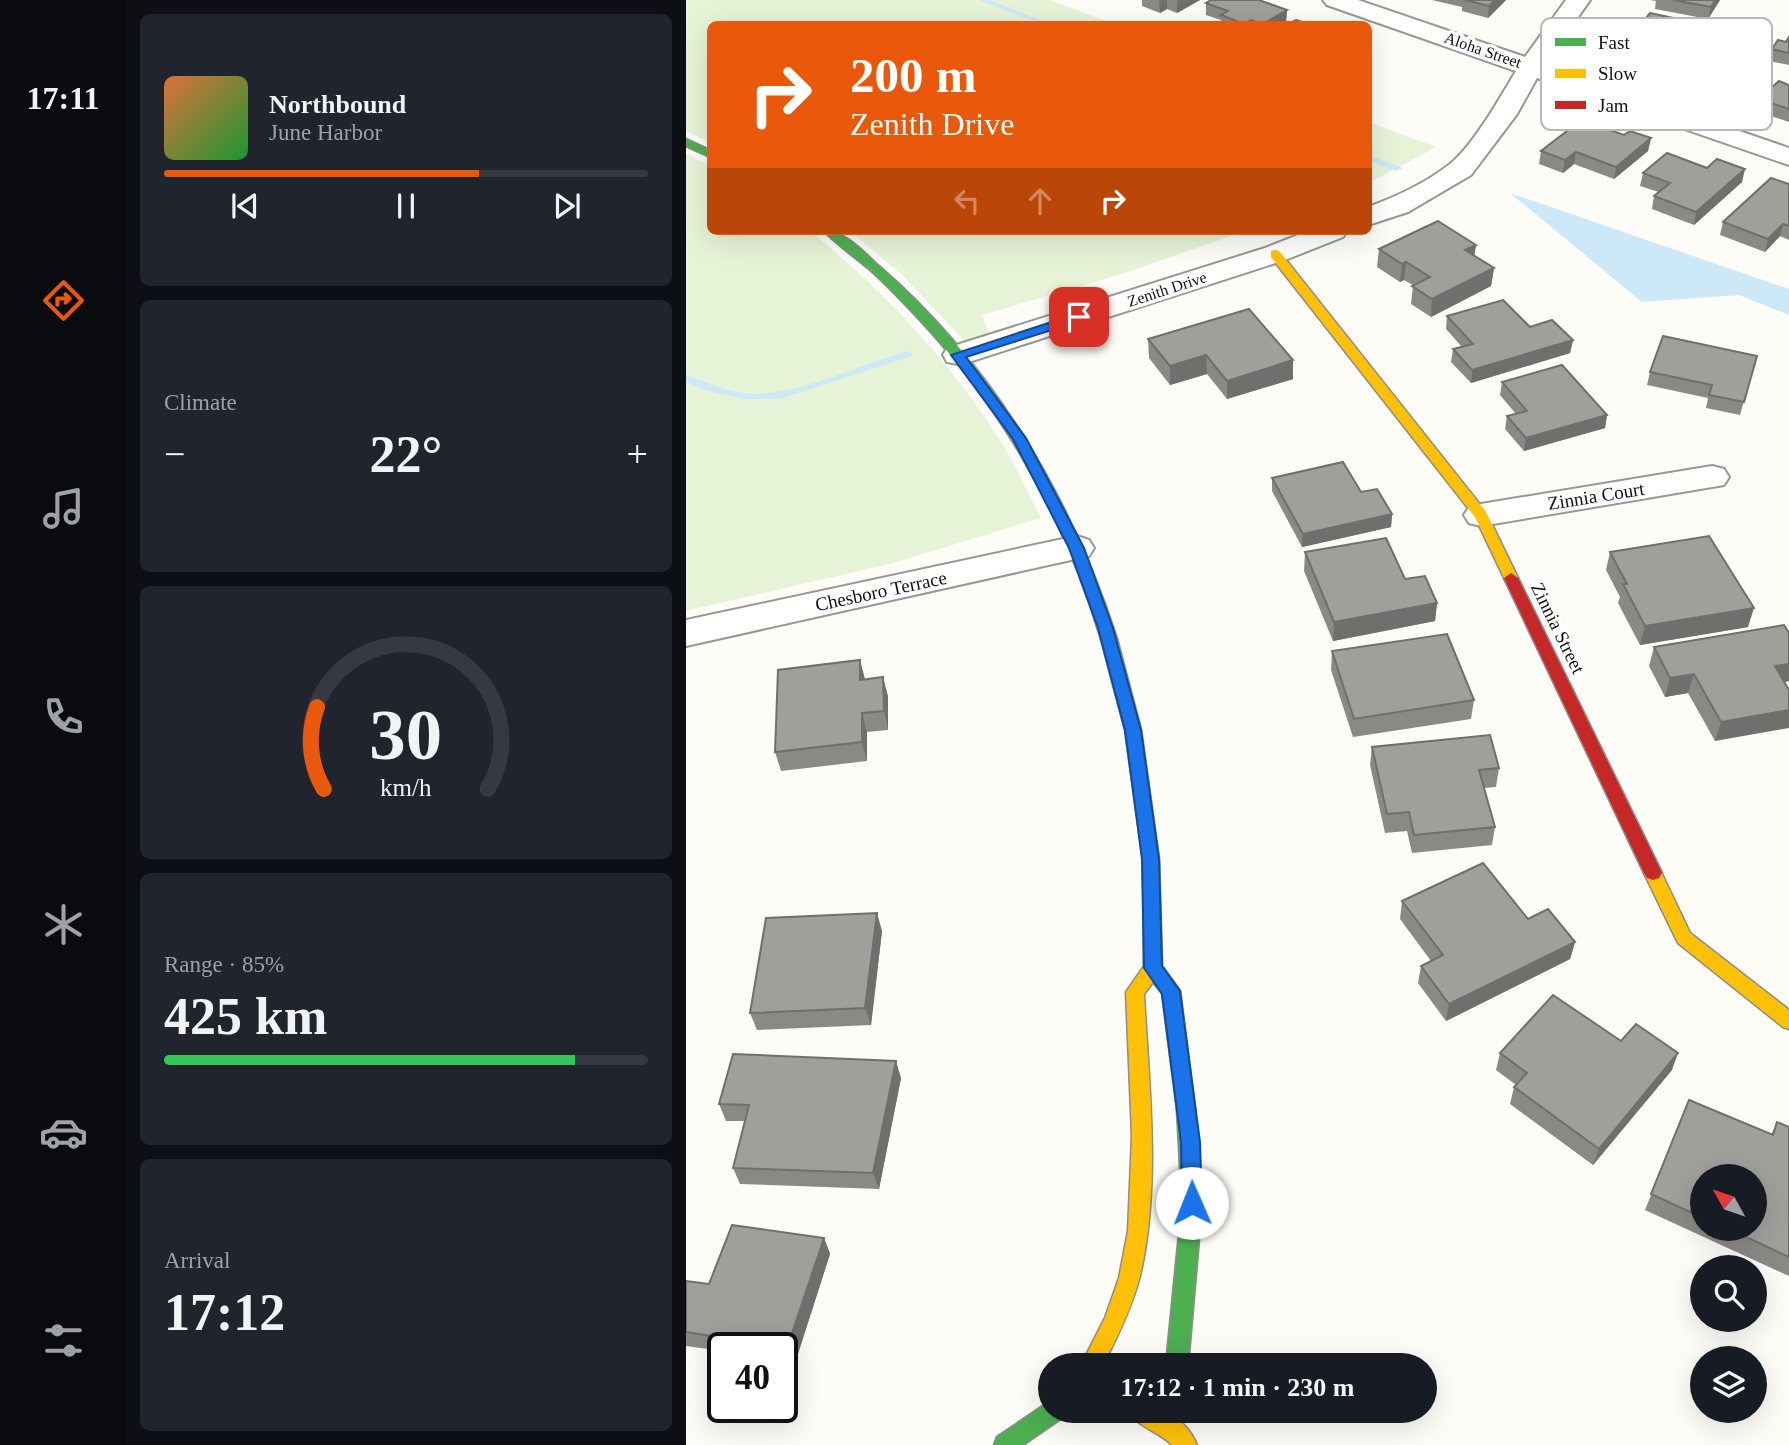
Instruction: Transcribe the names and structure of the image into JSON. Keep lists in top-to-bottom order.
{
  "streets": {
    "street": [
      "Aloha Street",
      "Zenith Drive",
      "Zinnia Court",
      "Chesboro Terrace",
      "Zinnia Street"
    ]
  },
  "crossings": [
    ["Zenith Drive", "Zinnia Street"],
    ["Zinnia Court", "Zinnia Street"]
  ],
  "legend": ["Fast", "Slow", "Jam"],
  "north": "top left",
  "page": {
    "tabs": "17:11",
    "turn": ["200 m", "Zenith Drive"],
    "song": ["Northbound", "June Harbor"],
    "tile": [
      "Climate",
      ["Range · 85%", "425 km"],
      ["Arrival", "17:12"]
    ],
    "heat": ["−", "22°", "+"],
    "limit": "40",
    "trip": "17:12 · 1 min · 230 m",
    "gauge": ["30", "km/h"]
  }
}
